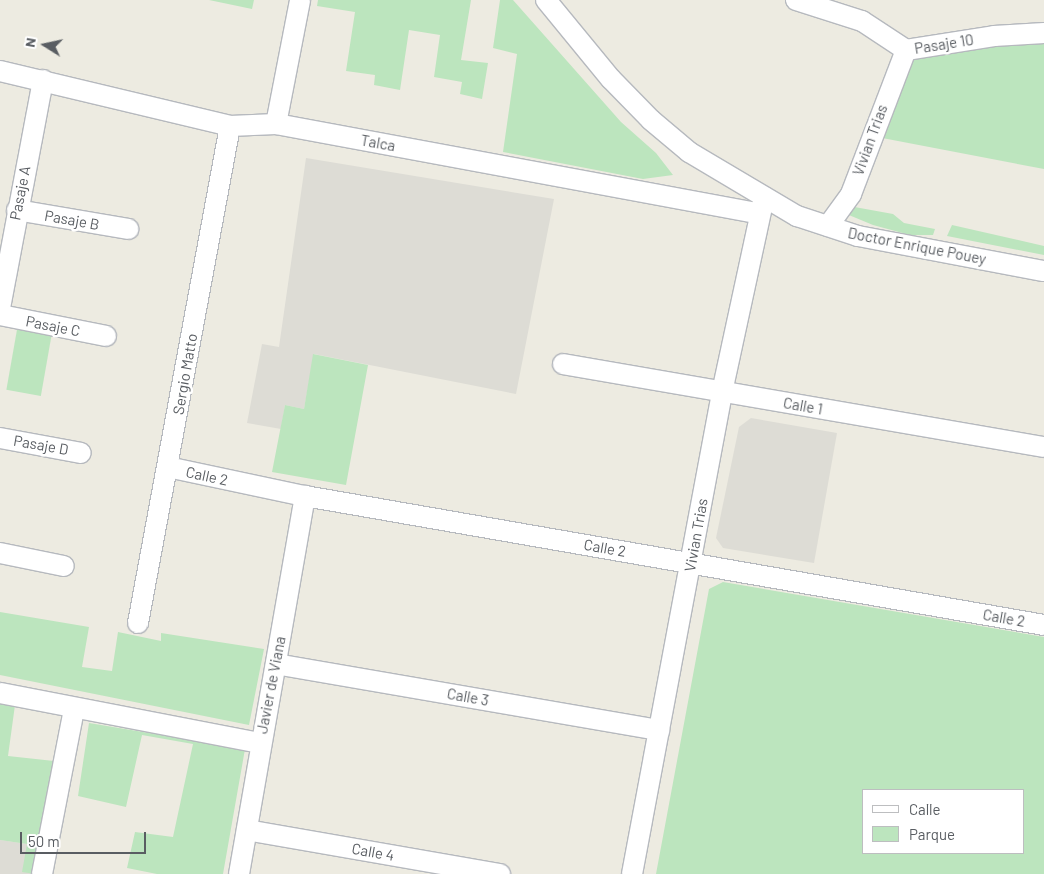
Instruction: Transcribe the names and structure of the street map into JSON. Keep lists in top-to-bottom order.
{
  "streets": {
    "street": [
      "Pasaje 10",
      "Vivian Trias",
      "Talca",
      "Pasaje A",
      "Pasaje B",
      "Doctor Enrique Pouey",
      "Pasaje C",
      "Sergio Matto",
      "Calle 1",
      "Pasaje D",
      "Calle 2",
      "Javier de Viana",
      "Calle 3",
      "Calle 4"
    ]
  },
  "crossings": [
    ["Pasaje 10", "Vivian Trias"],
    ["Vivian Trias", "Talca"],
    ["Vivian Trias", "Doctor Enrique Pouey"],
    ["Vivian Trias", "Calle 1"],
    ["Vivian Trias", "Calle 2"],
    ["Vivian Trias", "Calle 3"],
    ["Talca", "Pasaje A"],
    ["Talca", "Doctor Enrique Pouey"],
    ["Talca", "Sergio Matto"],
    ["Pasaje A", "Pasaje B"],
    ["Sergio Matto", "Calle 2"],
    ["Calle 2", "Javier de Viana"],
    ["Javier de Viana", "Calle 3"],
    ["Javier de Viana", "Calle 4"]
  ],
  "legend": ["Calle", "Parque"],
  "scale_bar": "50 m",
  "north": "left"
}
